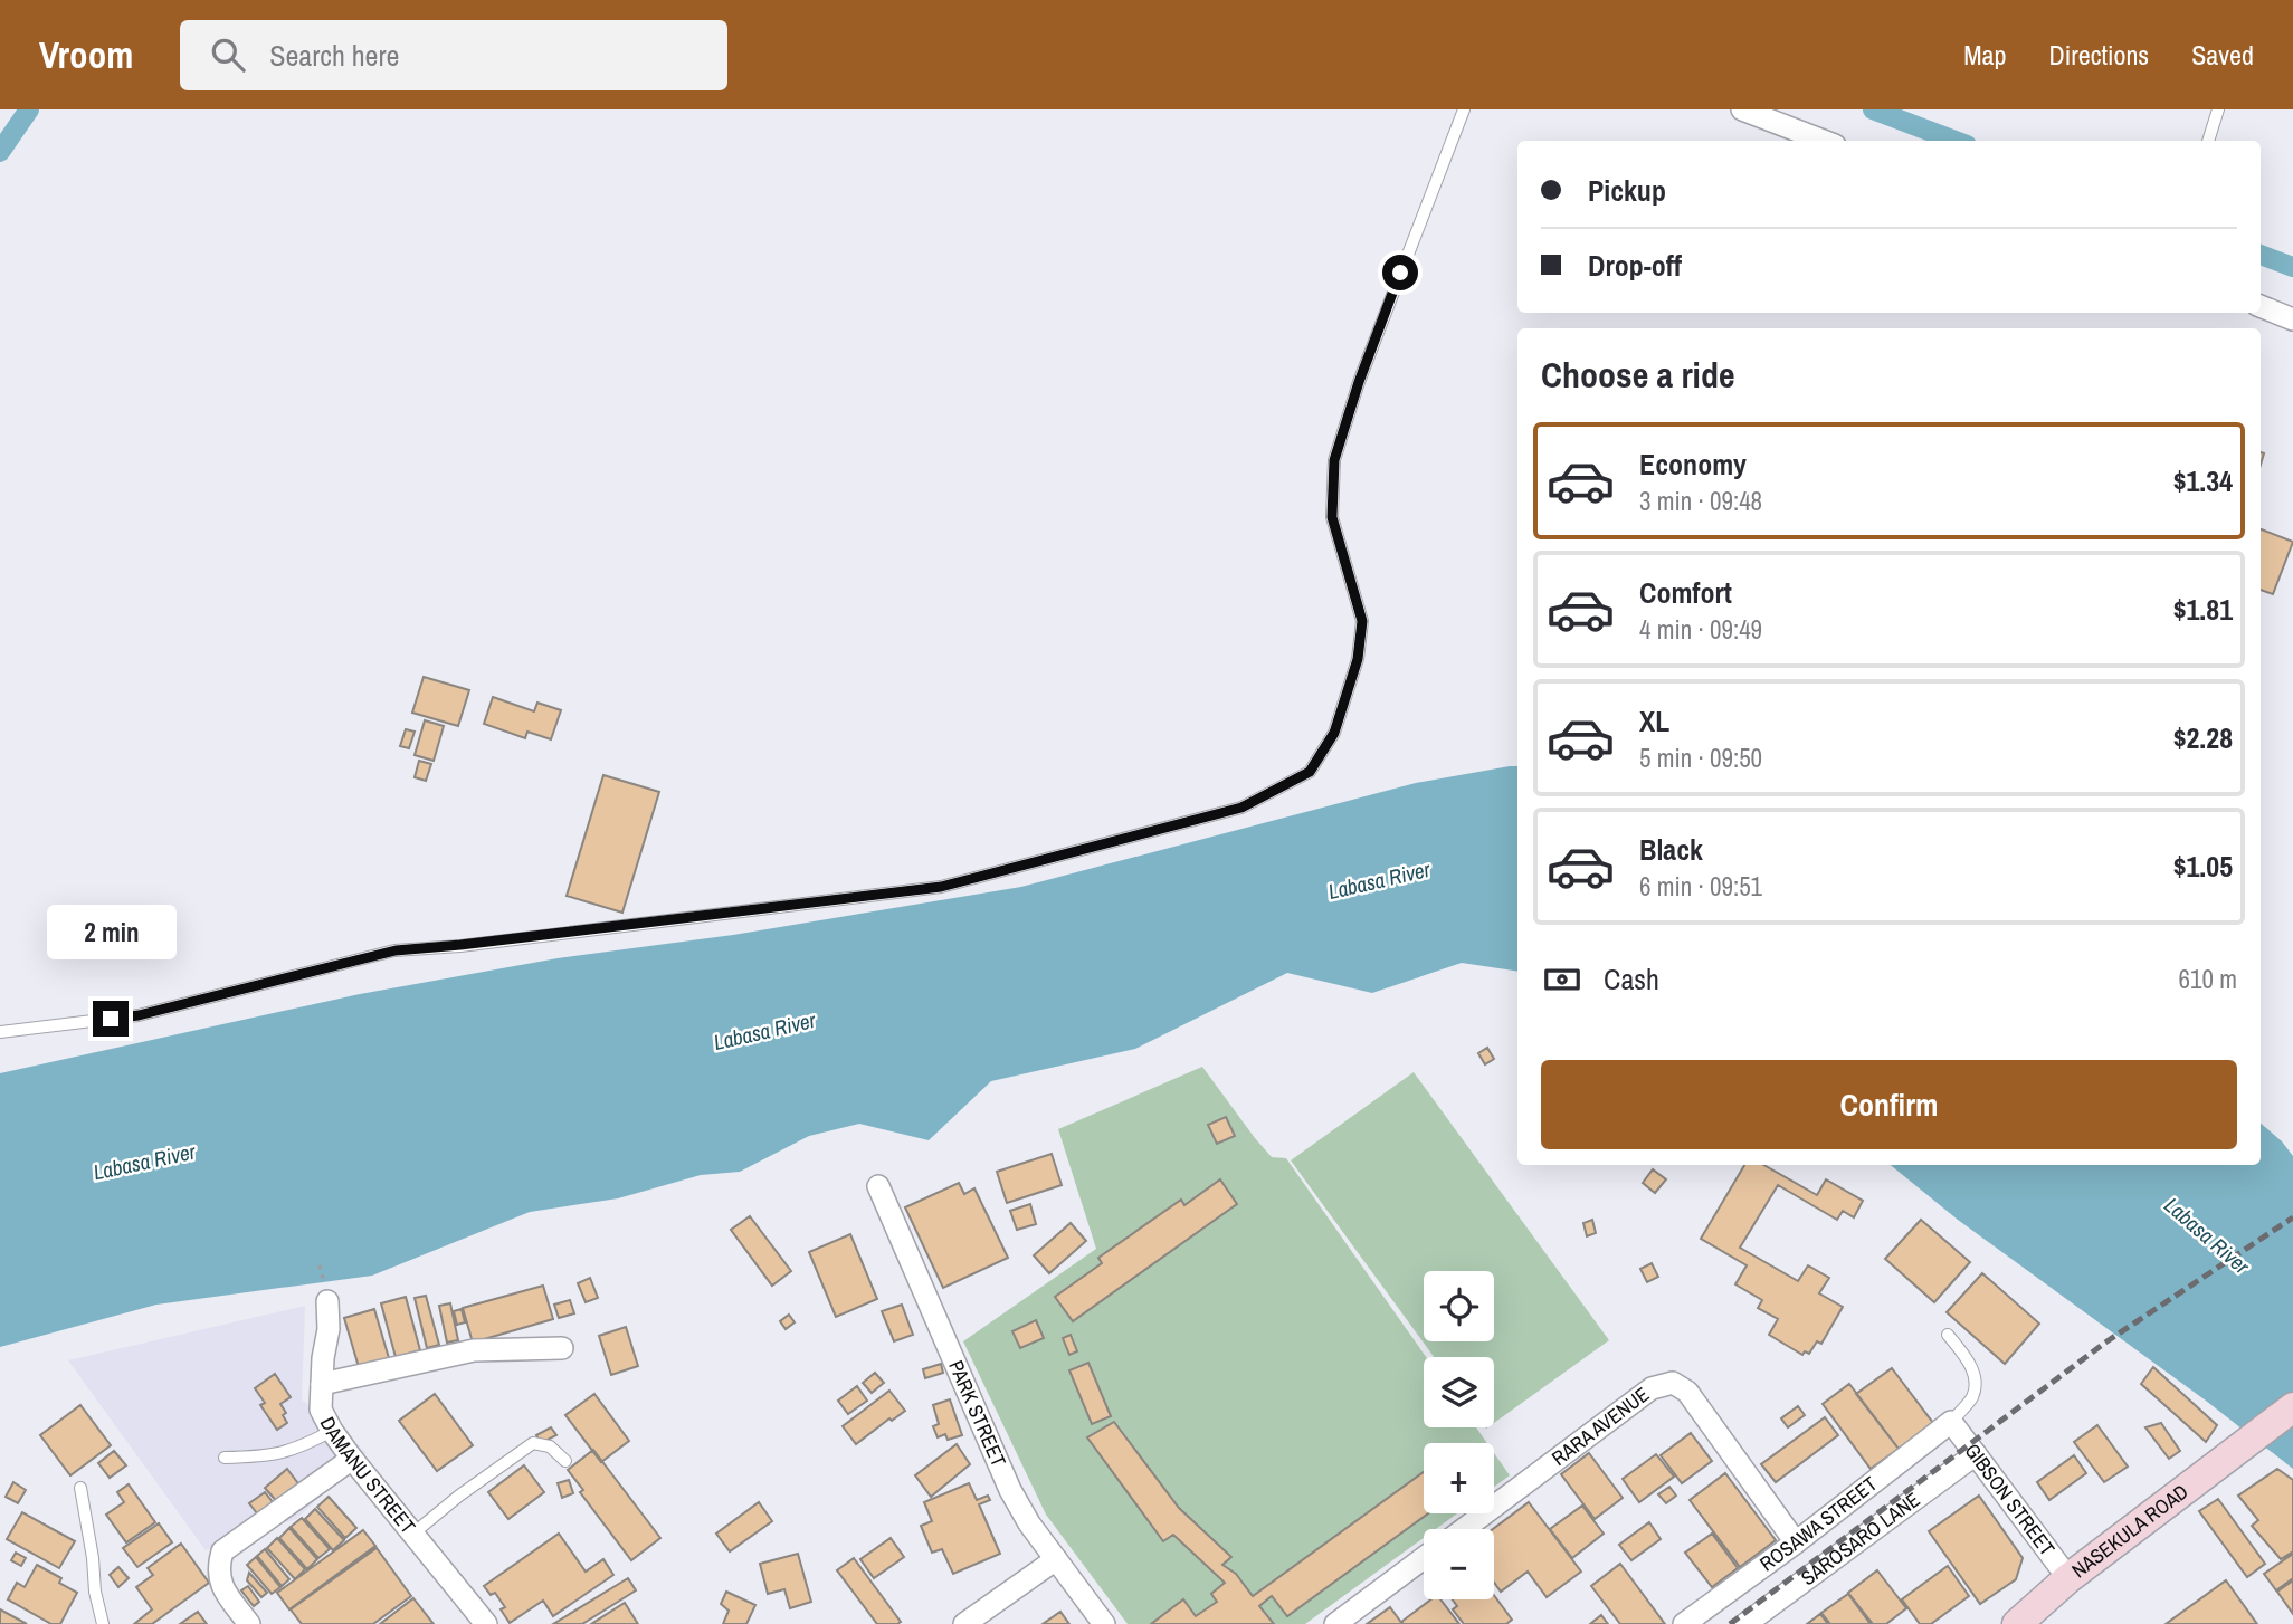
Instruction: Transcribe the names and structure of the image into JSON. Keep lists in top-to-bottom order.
{
  "streets": {
    "main road": ["NASEKULA ROAD"],
    "street": [
      "PARK STREET",
      "RARA AVENUE",
      "DAMANU STREET",
      "GIBSON STREET",
      "ROSAWA STREET",
      "SAROSARO LANE"
    ]
  },
  "crossings": [
    ["RARA AVENUE", "ROSAWA STREET"],
    ["GIBSON STREET", "ROSAWA STREET"],
    ["GIBSON STREET", "NASEKULA ROAD"],
    ["GIBSON STREET", "SAROSARO LANE"]
  ],
  "water": ["Labasa River"],
  "page": {
    "header": "Vroom",
    "search": "Search here",
    "nav": ["Map", "Directions", "Saved"],
    "banner": ["Pickup", "Drop-off"],
    "heading": "Choose a ride",
    "list": [
      {
        "name": "Economy",
        "note": "3 min · 09:48",
        "value": "$1.34"
      },
      {
        "name": "Comfort",
        "note": "4 min · 09:49",
        "value": "$1.81"
      },
      {
        "name": "XL",
        "note": "5 min · 09:50",
        "value": "$2.28"
      },
      {
        "name": "Black",
        "note": "6 min · 09:51",
        "value": "$1.05"
      }
    ],
    "bubble": "2 min",
    "pay": ["Cash", "610 m"],
    "buttons": "Confirm",
    "map_buttons": ["+", "−"]
  }
}
